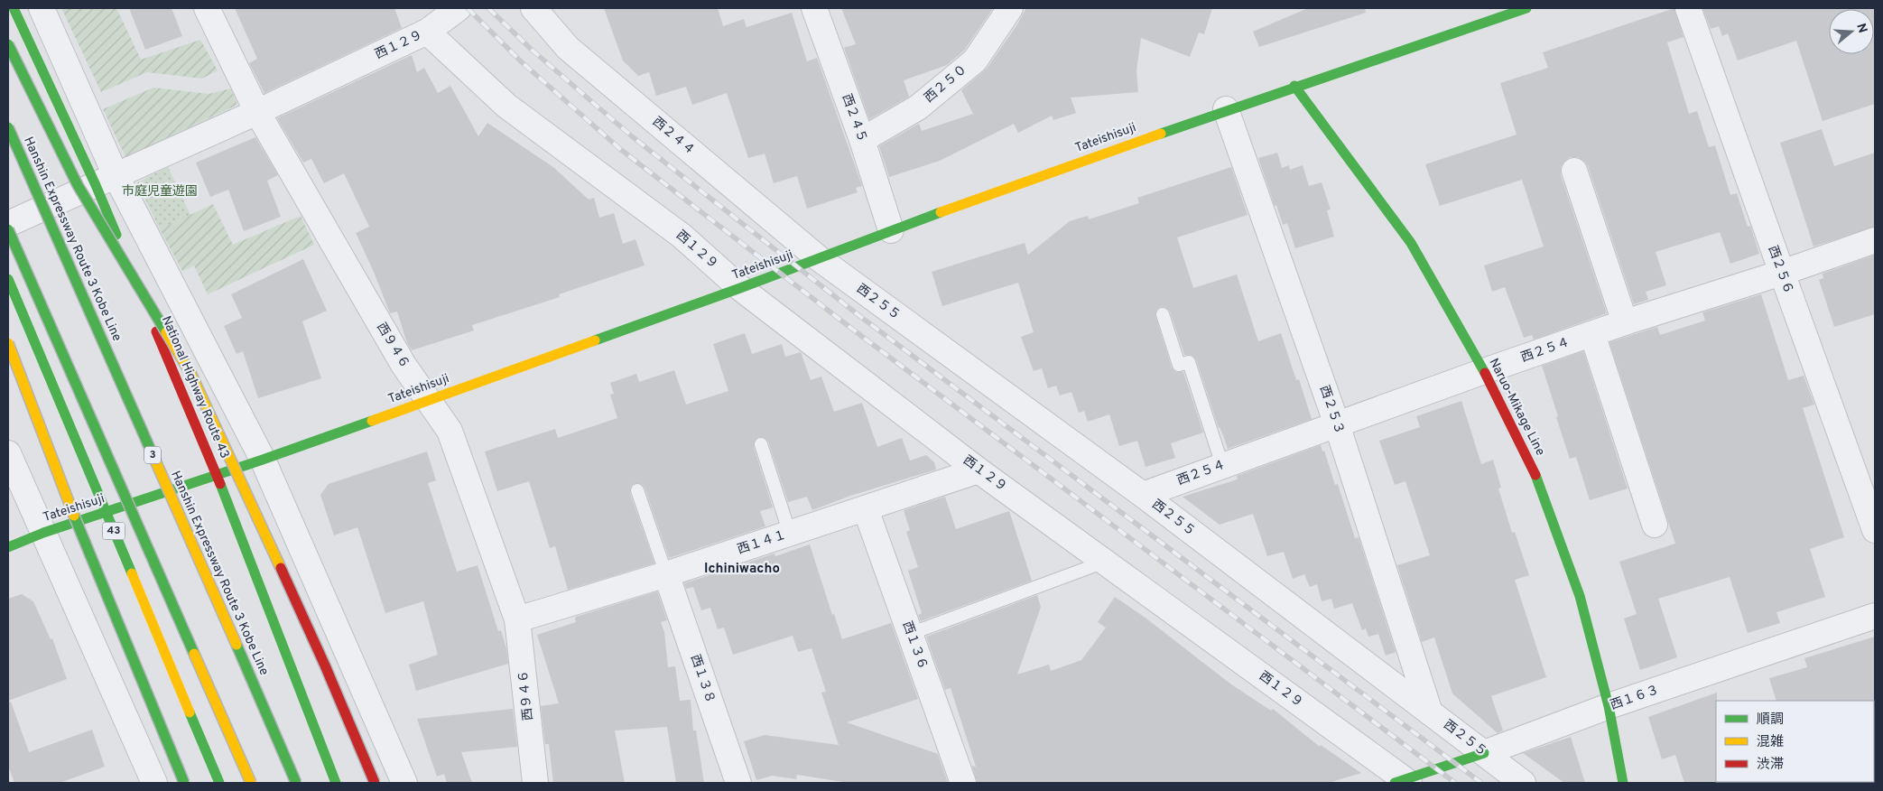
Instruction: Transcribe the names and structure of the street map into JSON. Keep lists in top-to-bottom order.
{
  "streets": {
    "main road": [
      "Tateishisuji",
      "Hanshin Expressway Route 3 Kobe Line",
      "National Highway Route 43",
      "Naruo-Mikage Line",
      "3",
      "43",
      "西１６３"
    ],
    "street": [
      "西１２９",
      "西２５０",
      "西２４５",
      "西２４４",
      "西２５６",
      "西２５５",
      "西９４６",
      "西２５４",
      "西２５３",
      "西１４１",
      "西１３６",
      "西１３８"
    ]
  },
  "crossings": [
    ["西１２９", "Tateishisuji"],
    ["西１２９", "西９４６"],
    ["西１２９", "National Highway Route 43"],
    ["西１２９", "西１４１"],
    ["西１２９", "西１６３"],
    ["西２５０", "西２４５"],
    ["西２４５", "Tateishisuji"],
    ["西２４４", "Tateishisuji"],
    ["西２４４", "西２５５"],
    ["Tateishisuji", "西２５５"],
    ["Tateishisuji", "西９４６"],
    ["Tateishisuji", "National Highway Route 43"],
    ["Tateishisuji", "Naruo-Mikage Line"],
    ["Tateishisuji", "西２５３"],
    ["Tateishisuji", "43"],
    ["西２５６", "西２５４"],
    ["西２５５", "西２５４"],
    ["西２５５", "西２５３"],
    ["西２５５", "西１６３"],
    ["西９４６", "西１４１"],
    ["西２５４", "Naruo-Mikage Line"],
    ["西２５４", "西２５３"],
    ["Naruo-Mikage Line", "西１６３"],
    ["西１４１", "西１３６"],
    ["西１４１", "西１３８"]
  ],
  "districts": ["Ichiniwacho"],
  "parks": ["市庭児童遊園"],
  "legend": ["順調", "混雑", "渋滞"],
  "north": "right"
}
